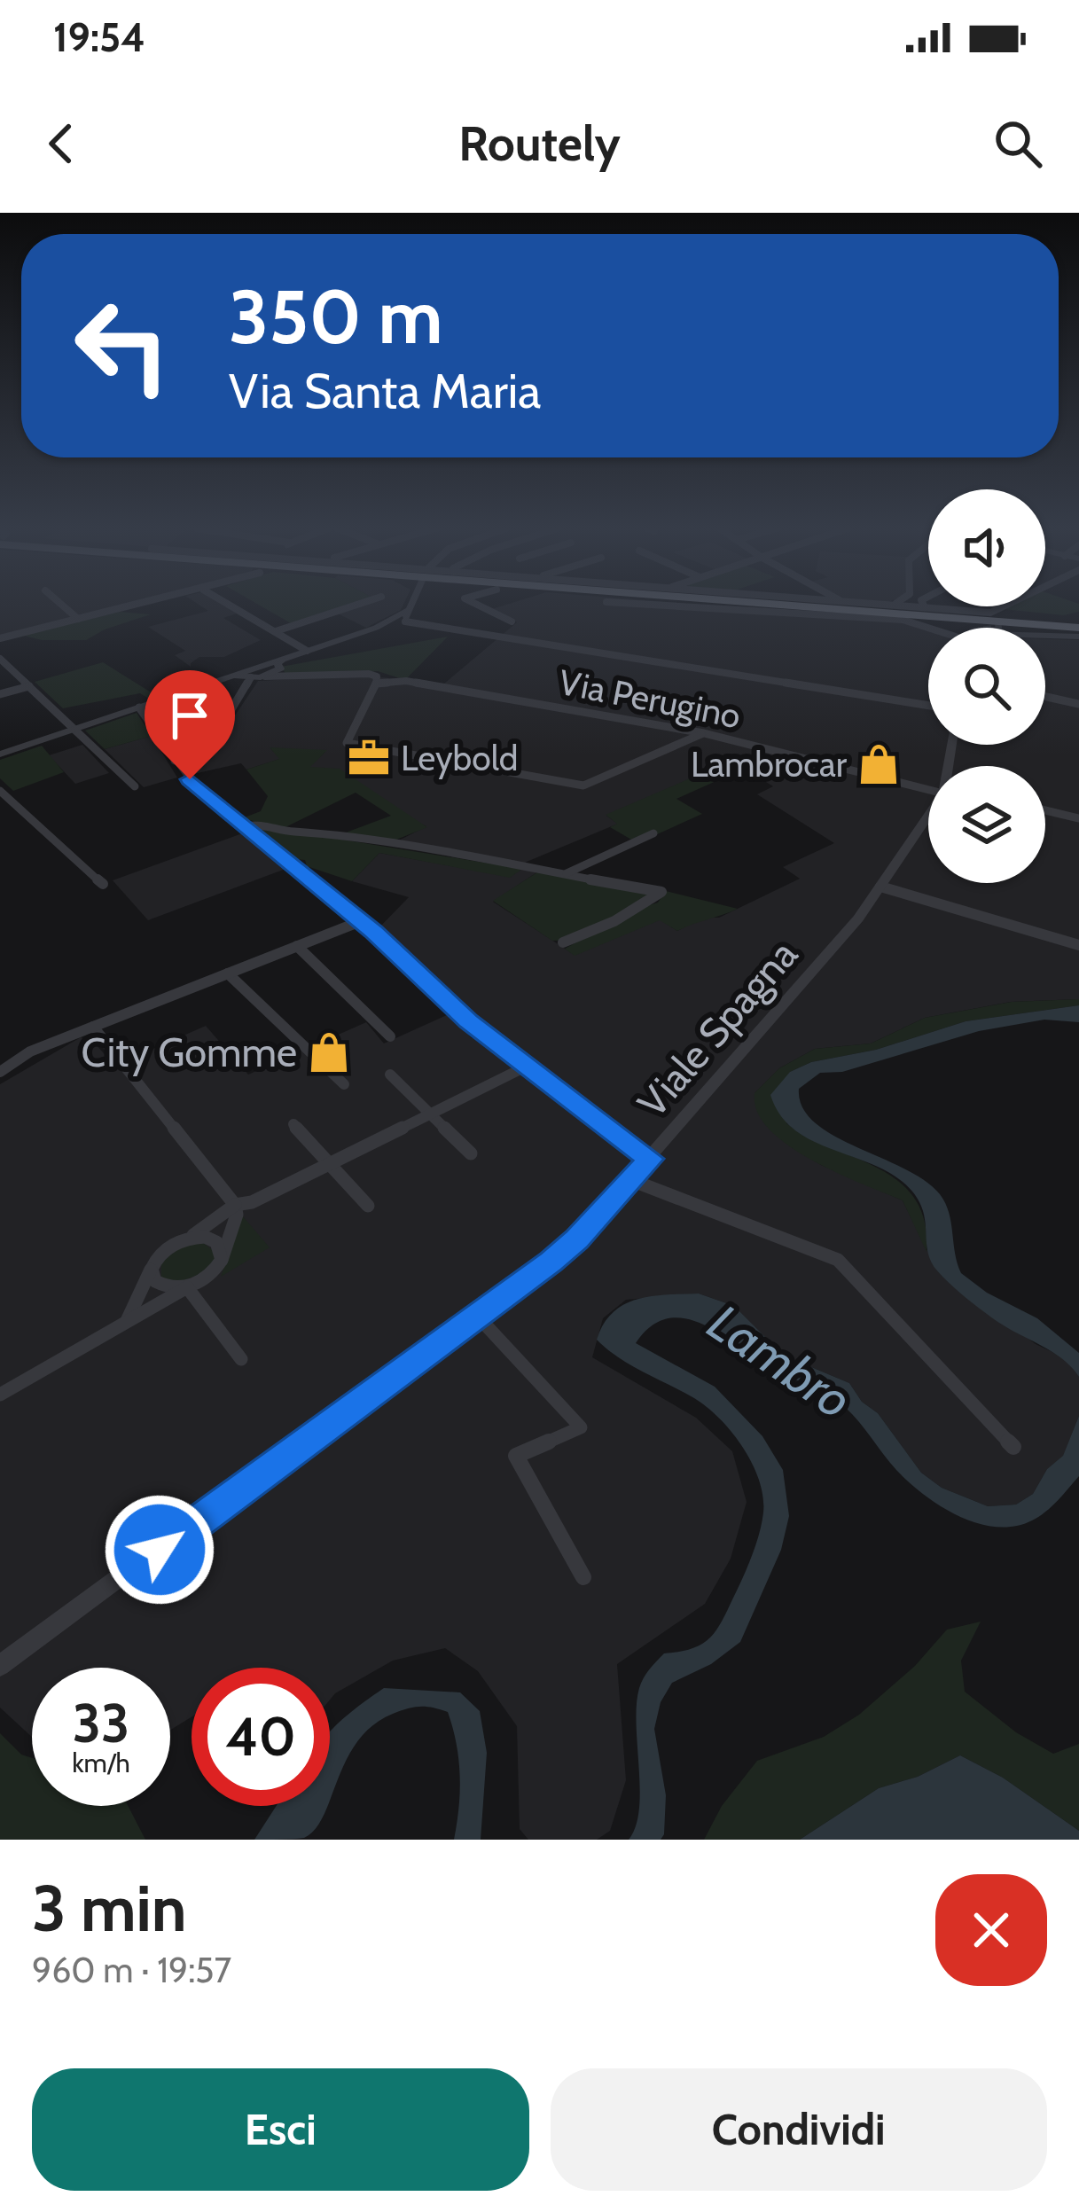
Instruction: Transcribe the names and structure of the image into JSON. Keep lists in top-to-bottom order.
{
  "streets": {
    "street": ["Via Perugino", "Viale Spagna"]
  },
  "water": ["Lambro"],
  "places": {
    "office": ["Leybold"],
    "shop": ["Lambrocar", "City Gomme"]
  },
  "page": {
    "status": "19:54",
    "header": "Routely",
    "turn": ["350 m", "Via Santa Maria"],
    "speed": "33 km/h",
    "limit": "40",
    "heading": ["3 min", "960 m · 19:57"],
    "buttons": ["Esci", "Condividi"]
  }
}
